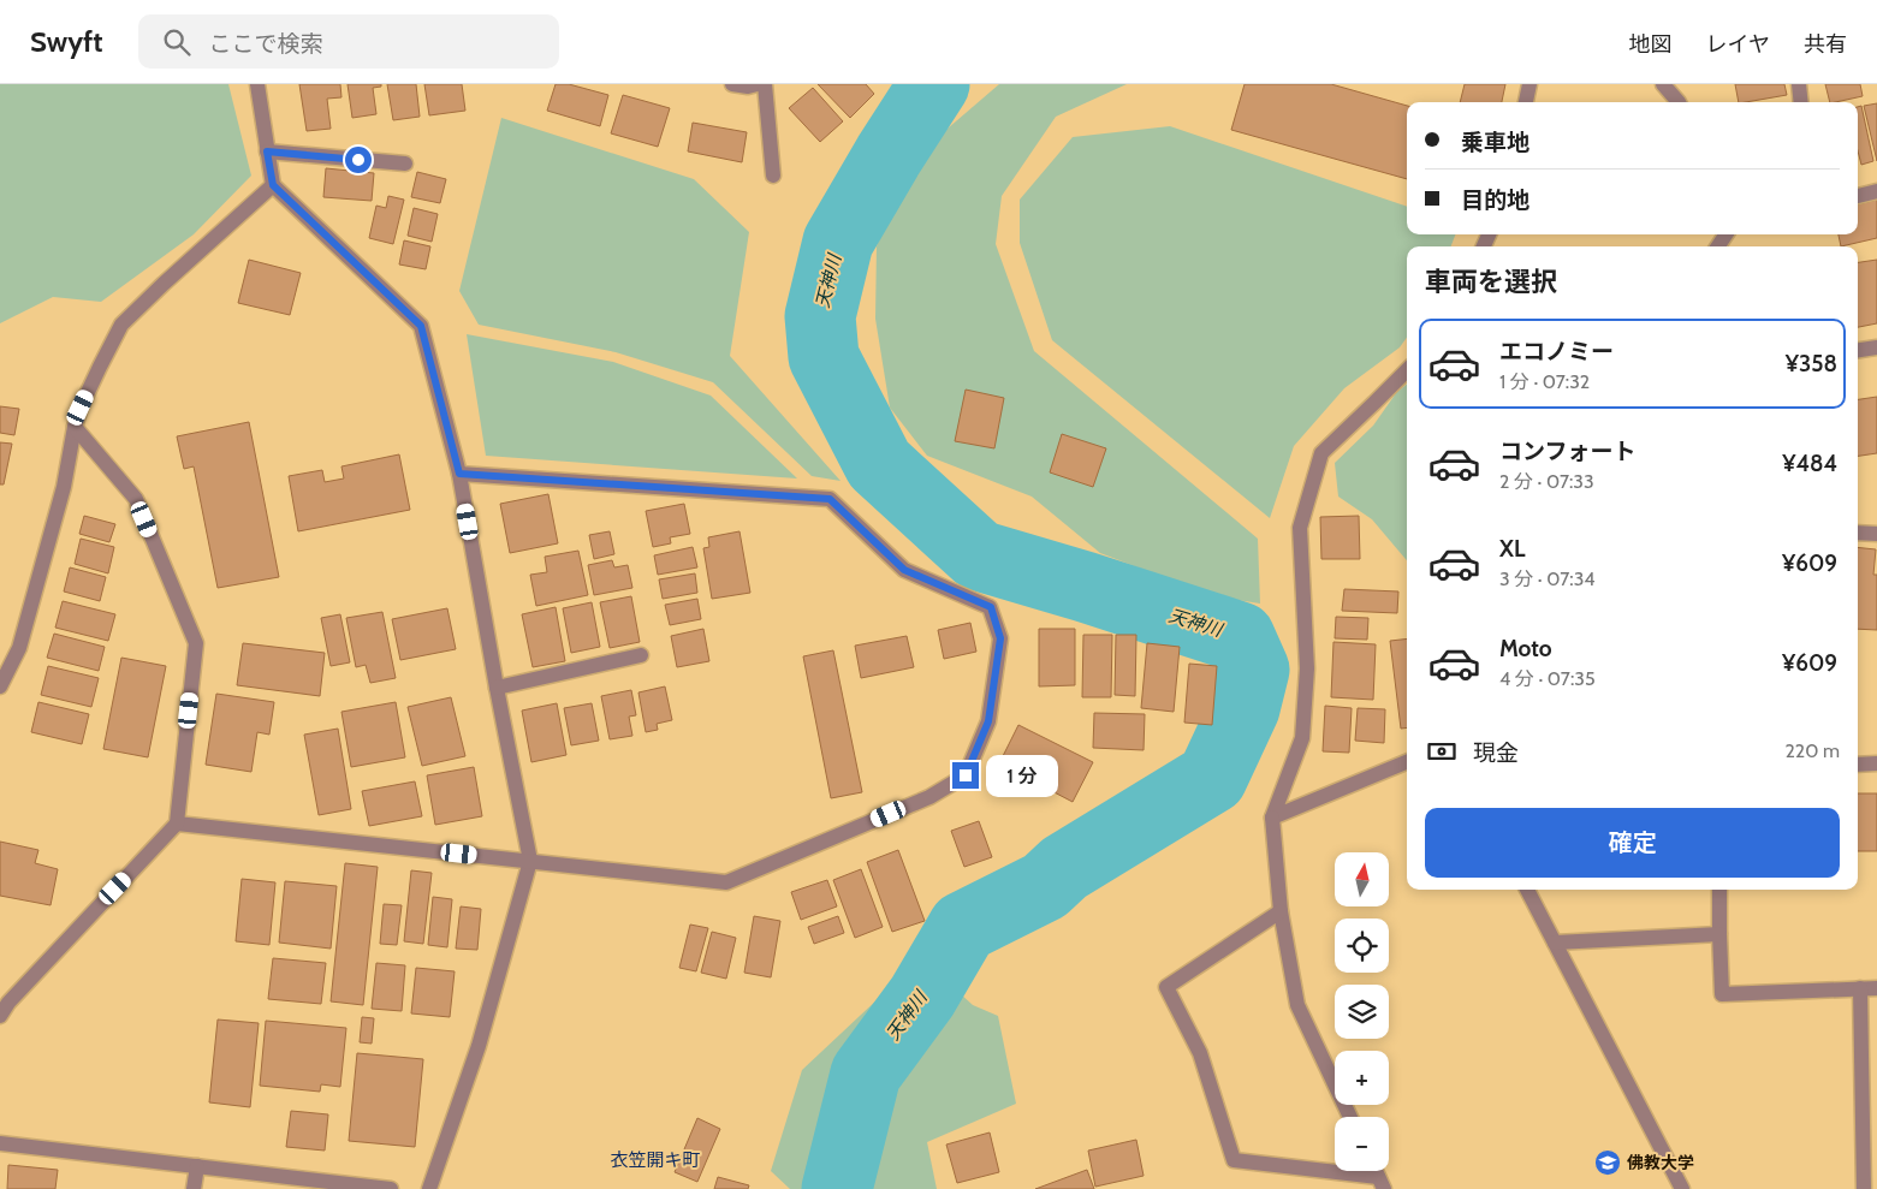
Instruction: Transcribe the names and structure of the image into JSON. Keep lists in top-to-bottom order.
{
  "districts": ["衣笠開キ町"],
  "water": ["天神川"],
  "places": {
    "school or university": ["佛教大学"]
  },
  "north": "top",
  "page": {
    "header": "Swyft",
    "search": "ここで検索",
    "nav": ["地図", "レイヤ", "共有"],
    "banner": ["乗車地", "目的地"],
    "heading": "車両を選択",
    "list": [
      {
        "name": "エコノミー",
        "note": "1 分 · 07:32",
        "value": "¥358"
      },
      {
        "name": "コンフォート",
        "note": "2 分 · 07:33",
        "value": "¥484"
      },
      {
        "name": "XL",
        "note": "3 分 · 07:34",
        "value": "¥609"
      },
      {
        "name": "Moto",
        "note": "4 分 · 07:35",
        "value": "¥609"
      }
    ],
    "pay": ["現金", "220 m"],
    "bubble": "1 分",
    "buttons": "確定",
    "map_buttons": ["+", "−"]
  }
}
